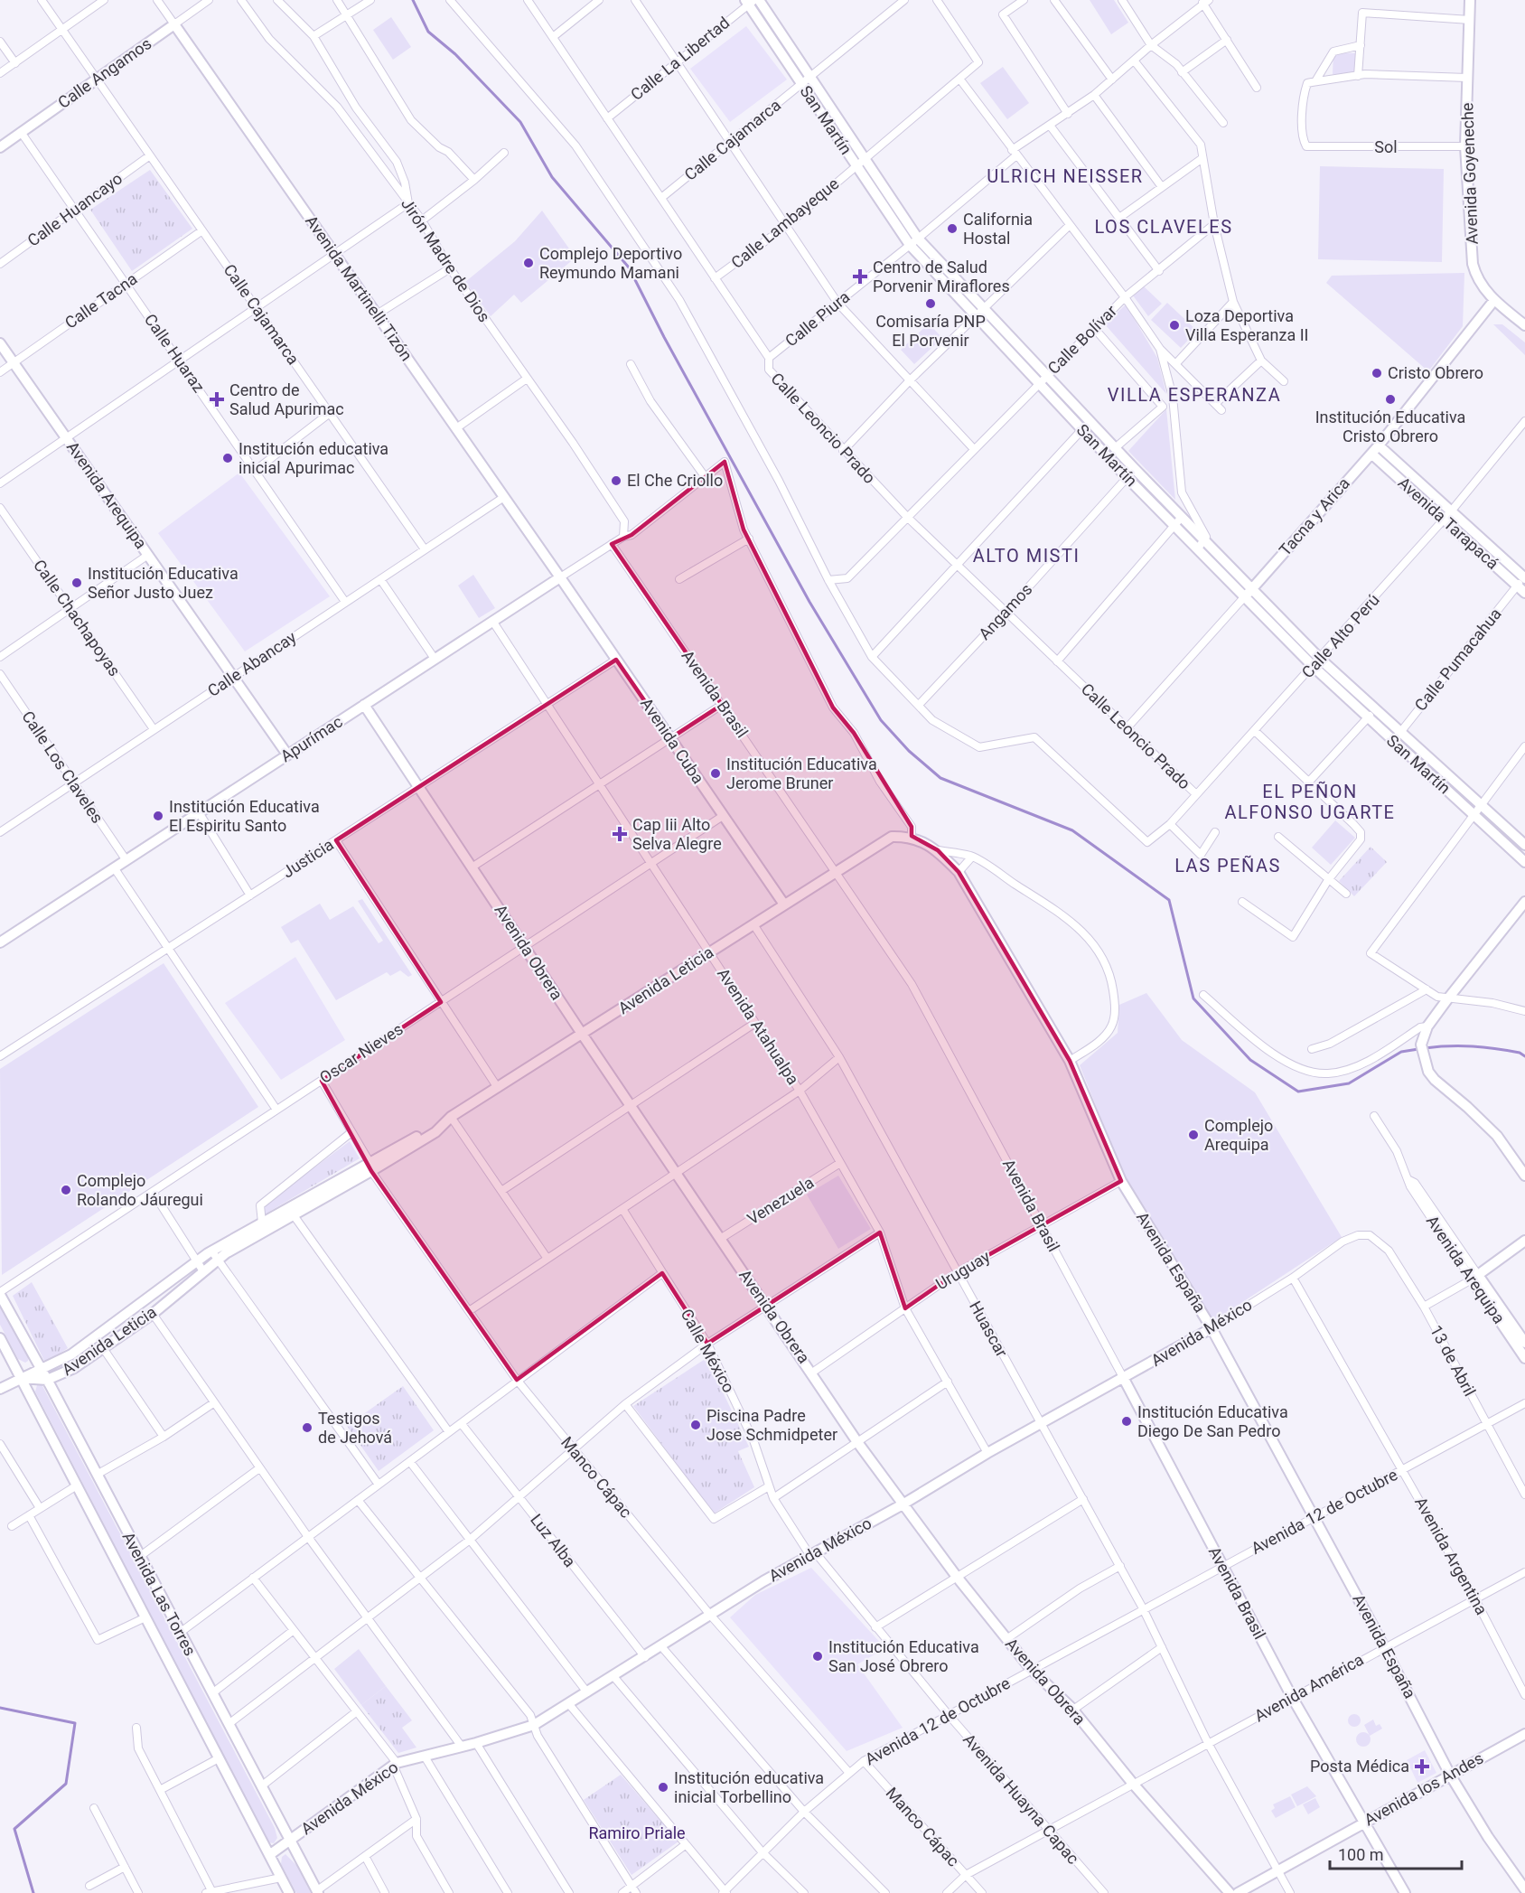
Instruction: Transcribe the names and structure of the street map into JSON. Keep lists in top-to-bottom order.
{
  "streets": {
    "street": [
      "Calle La Libertad",
      "Calle Angamos",
      "San Martín",
      "Calle Cajamarca",
      "Sol",
      "Avenida Goyeneche",
      "Calle Huancayo",
      "Calle Lambayeque",
      "Jirón Madre de Dios",
      "Avenida Martinelli Tizón",
      "Calle Tacna",
      "Calle Piura",
      "Calle Bolívar",
      "Calle Huaraz",
      "Calle Leoncio Prado",
      "Avenida Arequipa",
      "Tacna y Arica",
      "Avenida Tarapacá",
      "Angamos",
      "Calle Chachapoyas",
      "Calle Alto Perú",
      "Calle Pumacahua",
      "Calle Abancay",
      "Avenida Brasil",
      "Apurímac",
      "Avenida Cuba",
      "Calle Los Claveles",
      "Justicia",
      "Avenida Obrera",
      "Avenida Leticia",
      "Avenida Atahualpa",
      "Oscar Nieves",
      "Venezuela",
      "Avenida España",
      "Uruguay",
      "Huascar",
      "Avenida México",
      "Calle México",
      "13 de Abril",
      "Manco Cápac",
      "Avenida 12 de Octubre",
      "Luz Alba",
      "Avenida Argentina",
      "Avenida Las Torres",
      "Avenida América",
      "Avenida los Andes",
      "Avenida Huayna Capac"
    ]
  },
  "crossings": [
    ["Calle La Libertad", "San Martín"],
    ["Calle La Libertad", "Calle Leoncio Prado"],
    ["Calle Angamos", "Calle Cajamarca"],
    ["Calle Angamos", "Avenida Martinelli Tizón"],
    ["Calle Angamos", "Calle Huaraz"],
    ["San Martín", "Calle Cajamarca"],
    ["San Martín", "Calle Lambayeque"],
    ["San Martín", "Calle Piura"],
    ["San Martín", "Calle Bolívar"],
    ["San Martín", "Tacna y Arica"],
    ["San Martín", "Angamos"],
    ["San Martín", "Calle Alto Perú"],
    ["San Martín", "Calle Pumacahua"],
    ["Calle Cajamarca", "Calle Huancayo"],
    ["Calle Cajamarca", "Calle Tacna"],
    ["Calle Cajamarca", "Calle Leoncio Prado"],
    ["Calle Cajamarca", "Calle Abancay"],
    ["Sol", "Avenida Goyeneche"],
    ["Avenida Goyeneche", "Tacna y Arica"],
    ["Calle Huancayo", "Calle Huaraz"],
    ["Calle Lambayeque", "Calle Leoncio Prado"],
    ["Jirón Madre de Dios", "Apurímac"],
    ["Avenida Martinelli Tizón", "Calle Abancay"],
    ["Avenida Martinelli Tizón", "Apurímac"],
    ["Avenida Martinelli Tizón", "Avenida Cuba"],
    ["Calle Tacna", "Calle Huaraz"],
    ["Calle Tacna", "Avenida Arequipa"],
    ["Calle Piura", "Calle Leoncio Prado"],
    ["Calle Bolívar", "Calle Leoncio Prado"],
    ["Calle Huaraz", "Calle Abancay"],
    ["Calle Leoncio Prado", "Tacna y Arica"],
    ["Calle Leoncio Prado", "Angamos"],
    ["Calle Leoncio Prado", "Calle Alto Perú"],
    ["Avenida Arequipa", "Calle Abancay"],
    ["Avenida Arequipa", "Apurímac"],
    ["Tacna y Arica", "Avenida Tarapacá"],
    ["Avenida Tarapacá", "Calle Alto Perú"],
    ["Avenida Tarapacá", "Calle Pumacahua"],
    ["Angamos", "Calle Alto Perú"],
    ["Calle Chachapoyas", "Calle Abancay"],
    ["Calle Abancay", "Calle Los Claveles"],
    ["Avenida Brasil", "Apurímac"],
    ["Avenida Brasil", "Avenida Leticia"],
    ["Avenida Brasil", "Uruguay"],
    ["Avenida Brasil", "Avenida México"],
    ["Avenida Brasil", "Avenida 12 de Octubre"],
    ["Avenida Brasil", "Avenida América"],
    ["Avenida Brasil", "Avenida los Andes"],
    ["Apurímac", "Avenida Cuba"],
    ["Apurímac", "Calle Los Claveles"],
    ["Apurímac", "Avenida Obrera"],
    ["Apurímac", "Avenida Atahualpa"],
    ["Avenida Cuba", "Justicia"],
    ["Avenida Cuba", "Avenida Leticia"],
    ["Avenida Cuba", "Oscar Nieves"],
    ["Justicia", "Avenida Obrera"],
    ["Justicia", "Avenida Atahualpa"],
    ["Avenida Obrera", "Avenida Leticia"],
    ["Avenida Obrera", "Oscar Nieves"],
    ["Avenida Obrera", "Venezuela"],
    ["Avenida Obrera", "Uruguay"],
    ["Avenida Obrera", "Avenida México"],
    ["Avenida Obrera", "Avenida 12 de Octubre"],
    ["Avenida Obrera", "Avenida América"],
    ["Avenida Leticia", "Avenida Atahualpa"],
    ["Avenida Leticia", "Avenida España"],
    ["Avenida Leticia", "Huascar"],
    ["Avenida Leticia", "Manco Cápac"],
    ["Avenida Leticia", "Avenida Las Torres"],
    ["Avenida Atahualpa", "Oscar Nieves"],
    ["Avenida Atahualpa", "Venezuela"],
    ["Avenida Atahualpa", "Uruguay"],
    ["Avenida Atahualpa", "Avenida México"],
    ["Oscar Nieves", "Manco Cápac"],
    ["Oscar Nieves", "Avenida Las Torres"],
    ["Avenida España", "Uruguay"],
    ["Avenida España", "Avenida México"],
    ["Avenida España", "Avenida 12 de Octubre"],
    ["Avenida España", "Avenida América"],
    ["Avenida España", "Avenida los Andes"],
    ["Uruguay", "Huascar"],
    ["Huascar", "Avenida México"],
    ["Huascar", "Avenida 12 de Octubre"],
    ["Huascar", "Avenida América"],
    ["Avenida México", "Calle México"],
    ["Avenida México", "13 de Abril"],
    ["Avenida México", "Manco Cápac"],
    ["Avenida México", "Luz Alba"],
    ["Avenida México", "Avenida Argentina"],
    ["Avenida México", "Avenida Las Torres"],
    ["Avenida México", "Avenida Huayna Capac"],
    ["Calle México", "Avenida Huayna Capac"],
    ["13 de Abril", "Avenida 12 de Octubre"],
    ["Manco Cápac", "Avenida 12 de Octubre"],
    ["Manco Cápac", "Avenida América"],
    ["Avenida 12 de Octubre", "Avenida Argentina"],
    ["Avenida 12 de Octubre", "Avenida Huayna Capac"],
    ["Avenida Argentina", "Avenida América"],
    ["Avenida América", "Avenida Huayna Capac"]
  ],
  "districts": [
    "ULRICH NEISSER",
    "LOS CLAVELES",
    "VILLA ESPERANZA",
    "ALTO MISTI",
    "EL PEÑON ALFONSO UGARTE",
    "LAS PEÑAS"
  ],
  "parks": ["Ramiro Priale"],
  "places": {
    "other": [
      "California Hostal",
      "Complejo Deportivo Reymundo Mamani",
      "Comisaría PNP El Porvenir",
      "Loza Deportiva Villa Esperanza II",
      "Cristo Obrero",
      "Institución Educativa Cristo Obrero",
      "Institución educativa inicial Apurimac",
      "El Che Criollo",
      "Institución Educativa Señor Justo Juez",
      "Institución Educativa Jerome Bruner",
      "Institución Educativa El Espiritu Santo",
      "Complejo Arequipa",
      "Complejo Rolando Jáuregui",
      "Institución Educativa Diego De San Pedro",
      "Piscina Padre Jose Schmidpeter",
      "Testigos de Jehová",
      "Institución Educativa San José Obrero",
      "Institución educativa inicial Torbellino"
    ],
    "health": [
      "Centro de Salud Porvenir Miraflores",
      "Centro de Salud Apurimac",
      "Cap Iii Alto Selva Alegre",
      "Posta Médica"
    ]
  },
  "scale_bar": "100 m"
}
